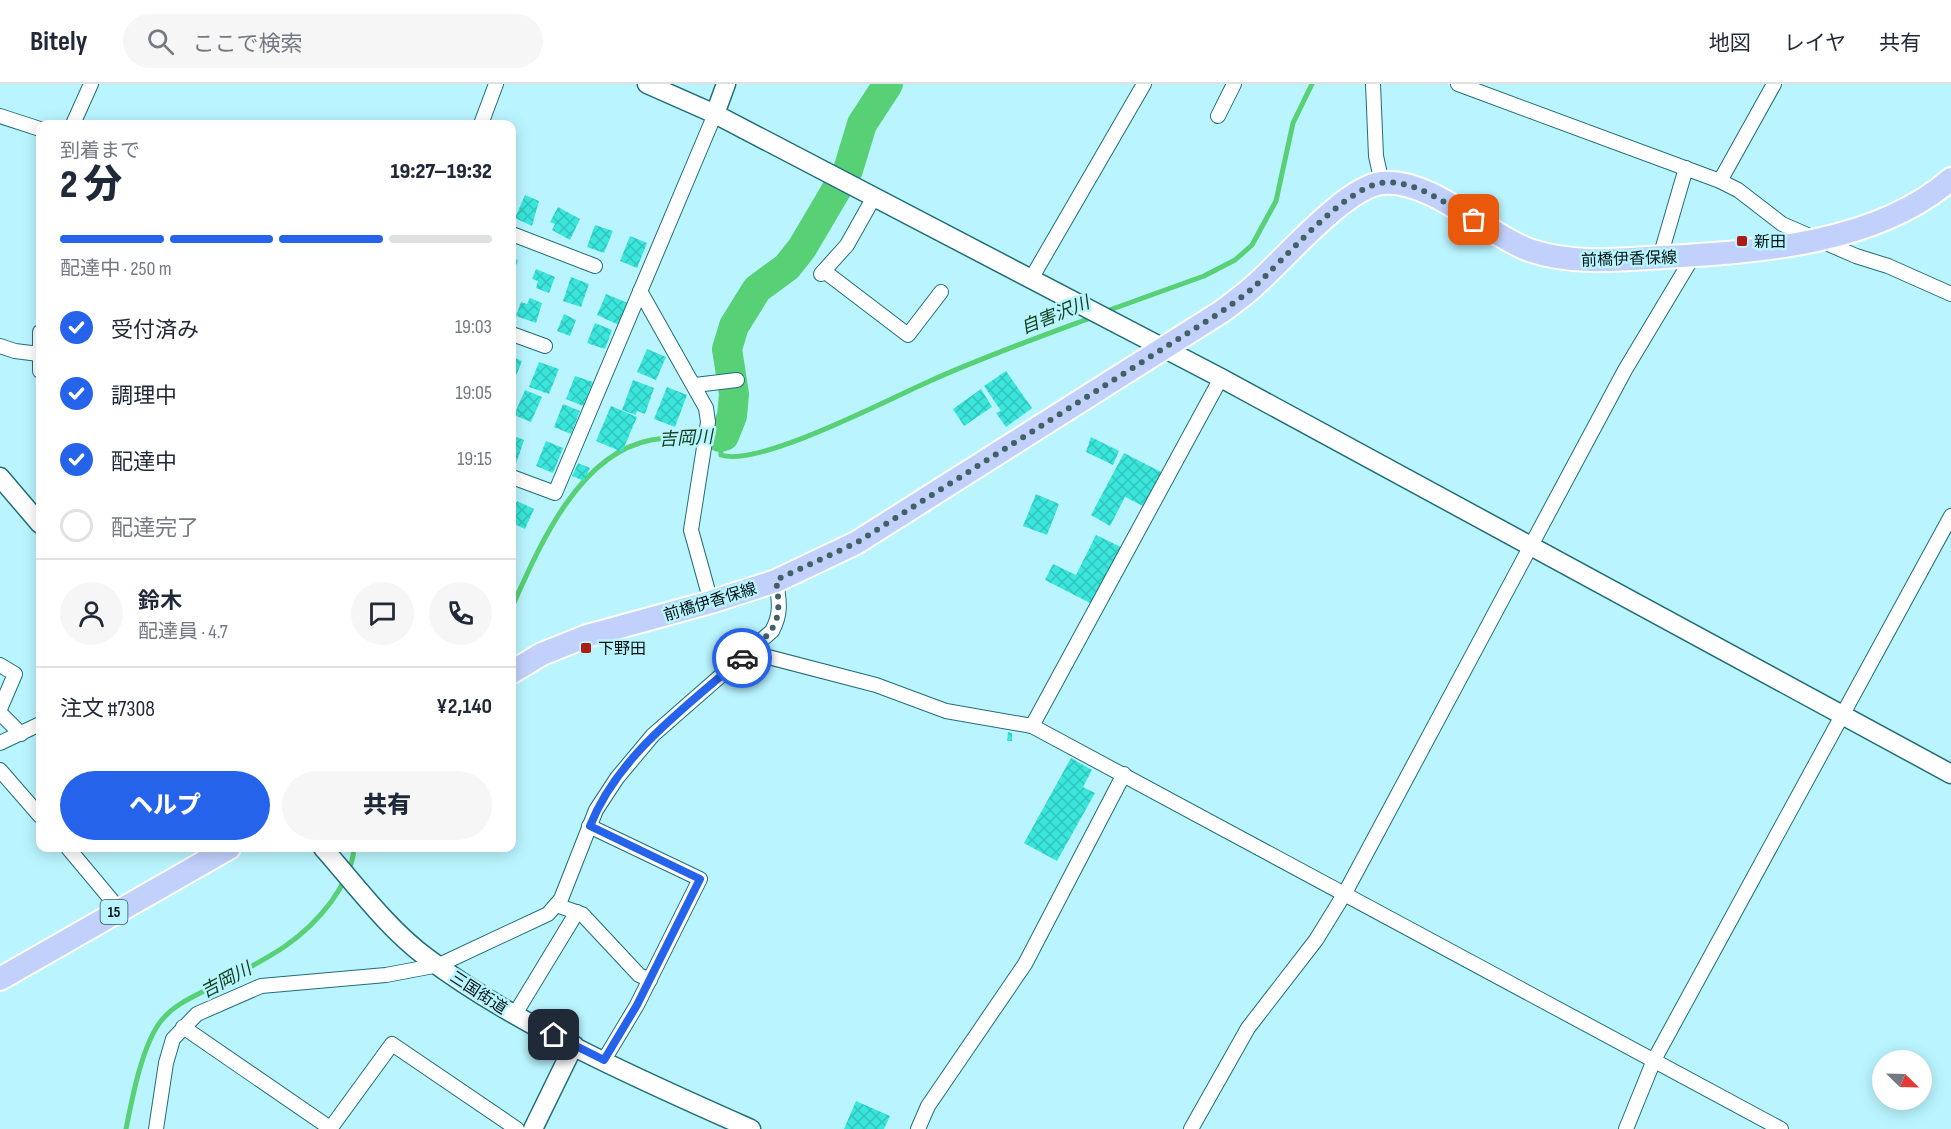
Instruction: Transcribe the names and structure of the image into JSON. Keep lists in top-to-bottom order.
{
  "streets": {
    "main road": ["前橋伊香保線", "15"],
    "street": ["三国街道"]
  },
  "water": ["自害沢川", "吉岡川"],
  "places": {
    "transit": ["新田", "下野田"]
  },
  "north": "bottom right",
  "page": {
    "header": "Bitely",
    "search": "ここで検索",
    "nav": ["地図", "レイヤ", "共有"],
    "heading": ["2 分", "到着まで", "19:27–19:32"],
    "panel": [
      "鈴木",
      "配達員 · 4.7",
      "注文 #7308",
      "¥2,140"
    ],
    "bar": "配達中 · 250 m",
    "list": [
      ["受付済み", "19:03"],
      ["調理中", "19:05"],
      ["配達中", "19:15"],
      "配達完了"
    ],
    "buttons": ["ヘルプ", "共有"]
  }
}
